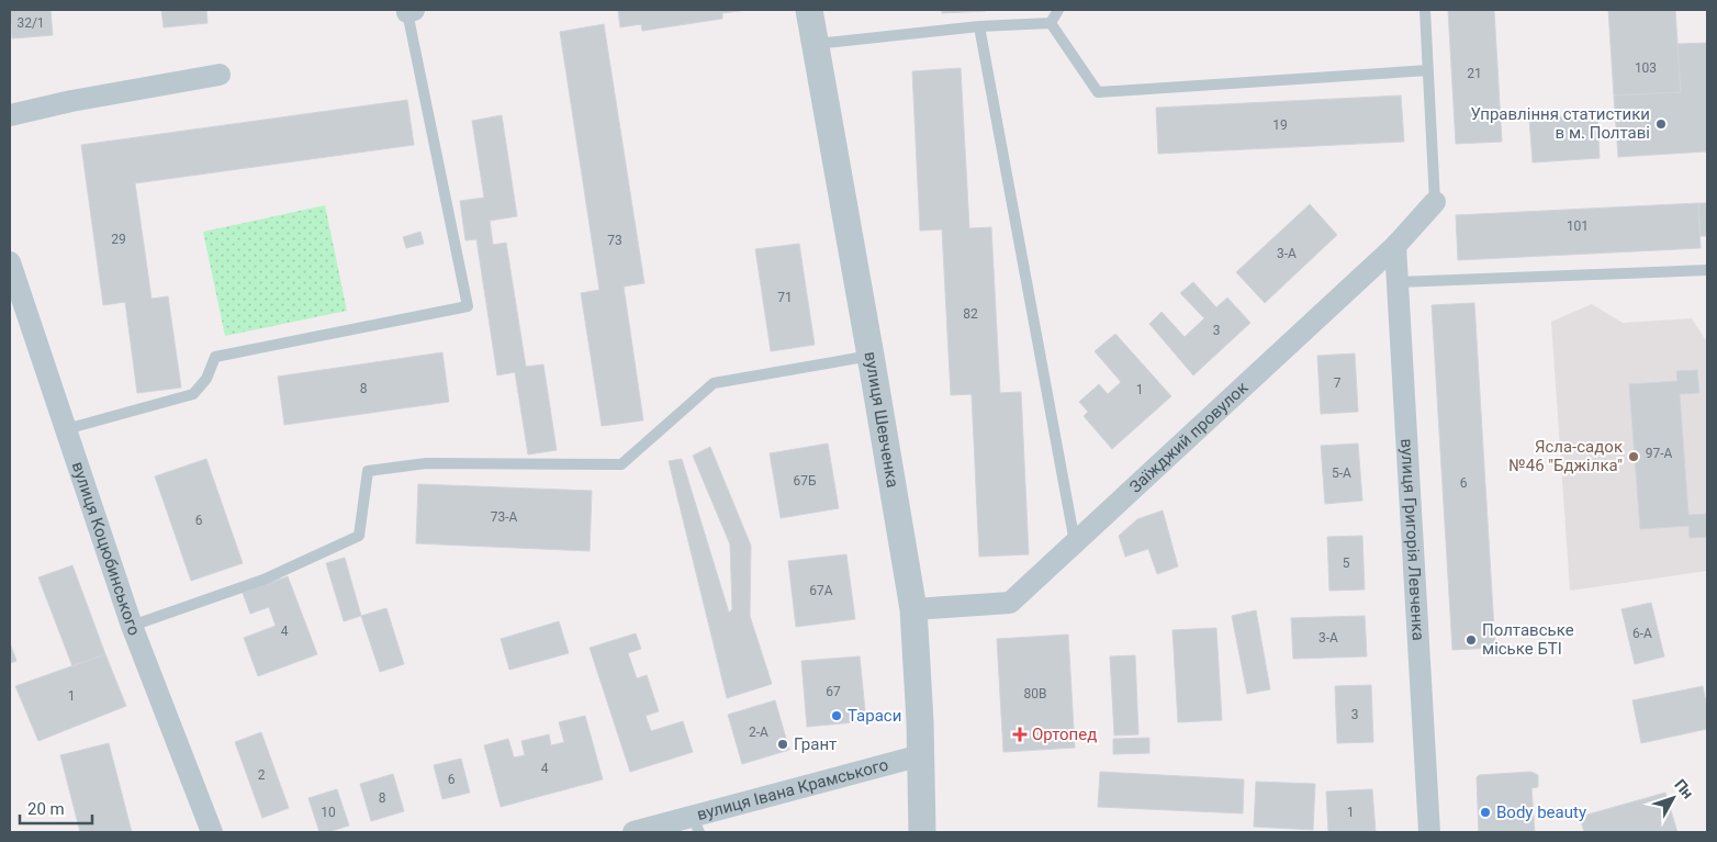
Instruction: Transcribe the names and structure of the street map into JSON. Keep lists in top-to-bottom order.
{
  "streets": {
    "street": [
      "вулиця Шевченка",
      "Заїжджий провулок",
      "вулиця Григорія Левченка",
      "вулиця Коцюбинського",
      "вулиця Івана Крамського"
    ]
  },
  "crossings": [
    ["вулиця Шевченка", "Заїжджий провулок"],
    ["вулиця Шевченка", "вулиця Івана Крамського"],
    ["Заїжджий провулок", "вулиця Григорія Левченка"]
  ],
  "places": {
    "other": [
      "Управління статистики в м. Полтаві",
      "Ясла-садок №46 \"Бджілка\"",
      "Полтавське міське БТІ",
      "Тараси",
      "Грант",
      "Body beauty"
    ],
    "health": ["Ортопед"]
  },
  "house_numbers": [
    "32/1",
    "103",
    "21",
    "19",
    "101",
    "29",
    "73",
    "3-А",
    "71",
    "82",
    "3",
    "7",
    "8",
    "1",
    "97-А",
    "5-А",
    "67Б",
    "6",
    "73-А",
    "6",
    "5",
    "67А",
    "4",
    "6-А",
    "3-А",
    "67",
    "80В",
    "1",
    "3",
    "2-А",
    "4",
    "2",
    "6",
    "8",
    "10",
    "1"
  ],
  "scale_bar": "20 m",
  "north": "top right"
}
